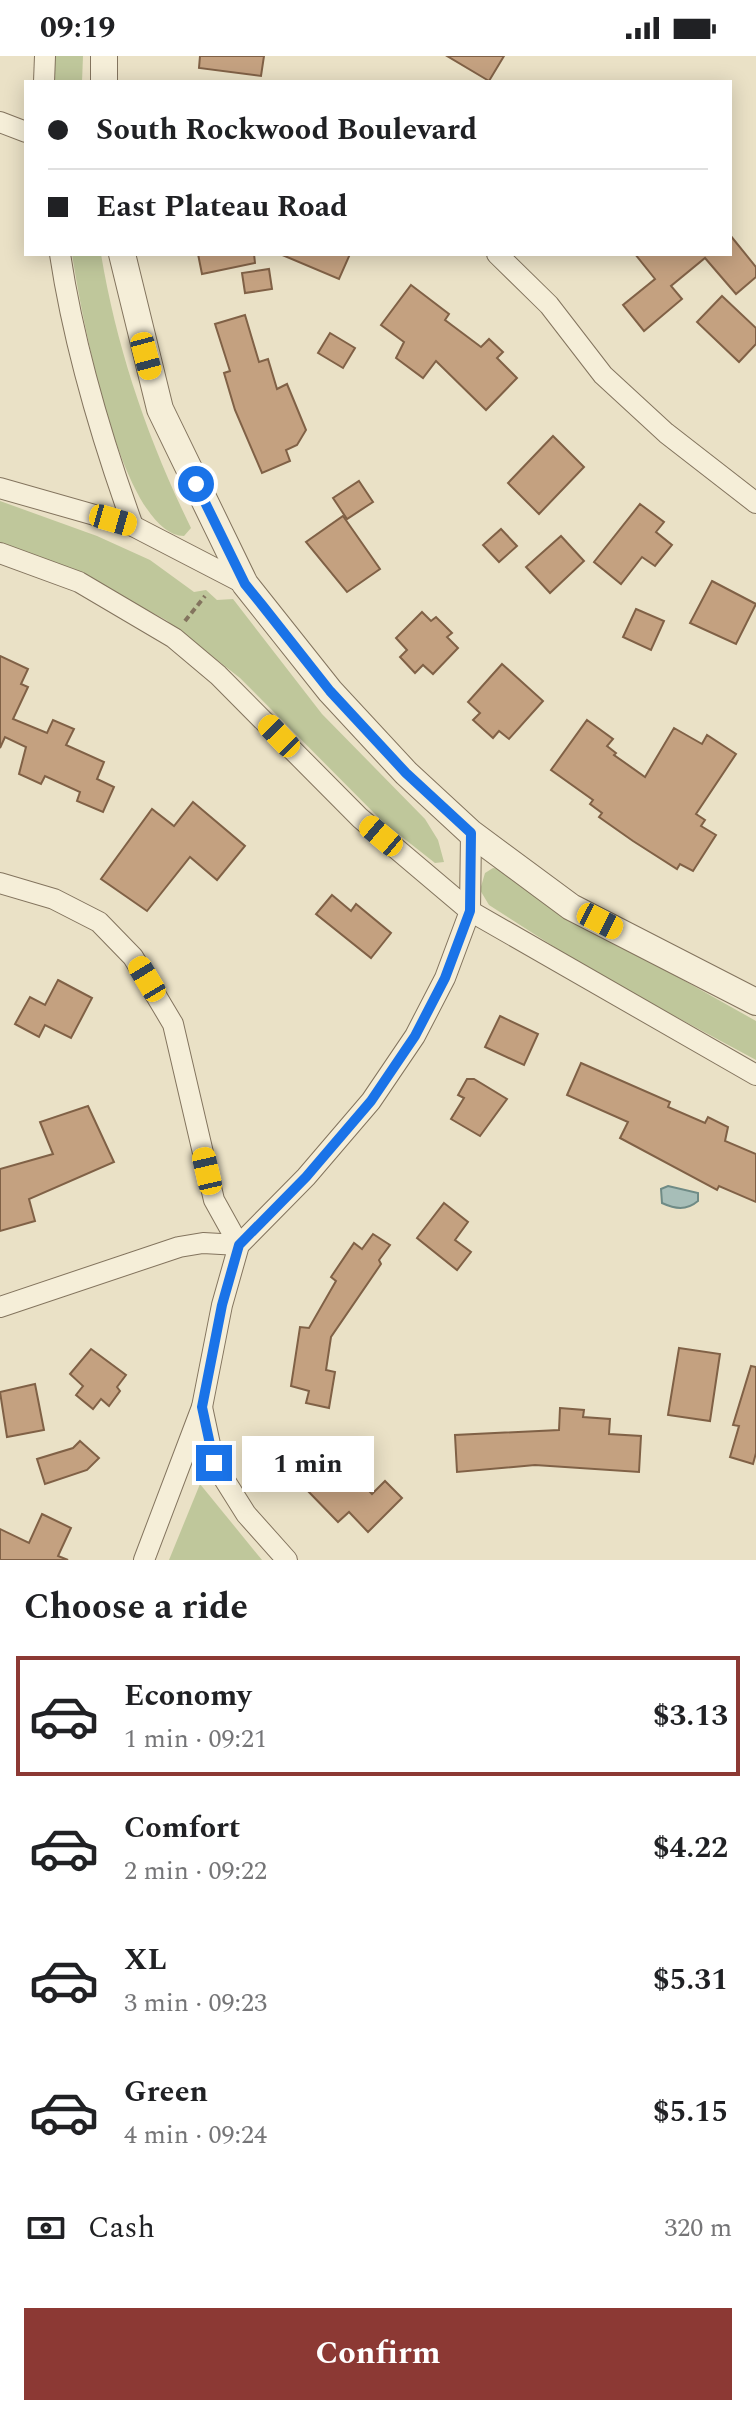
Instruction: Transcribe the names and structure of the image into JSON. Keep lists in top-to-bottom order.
{
  "page": {
    "status": "09:19",
    "banner": ["South Rockwood Boulevard", "East Plateau Road"],
    "bubble": "1 min",
    "heading": "Choose a ride",
    "list": [
      {
        "name": "Economy",
        "note": "1 min · 09:21",
        "value": "$3.13"
      },
      {
        "name": "Comfort",
        "note": "2 min · 09:22",
        "value": "$4.22"
      },
      {
        "name": "XL",
        "note": "3 min · 09:23",
        "value": "$5.31"
      },
      {
        "name": "Green",
        "note": "4 min · 09:24",
        "value": "$5.15"
      }
    ],
    "pay": ["Cash", "320 m"],
    "buttons": "Confirm"
  }
}
